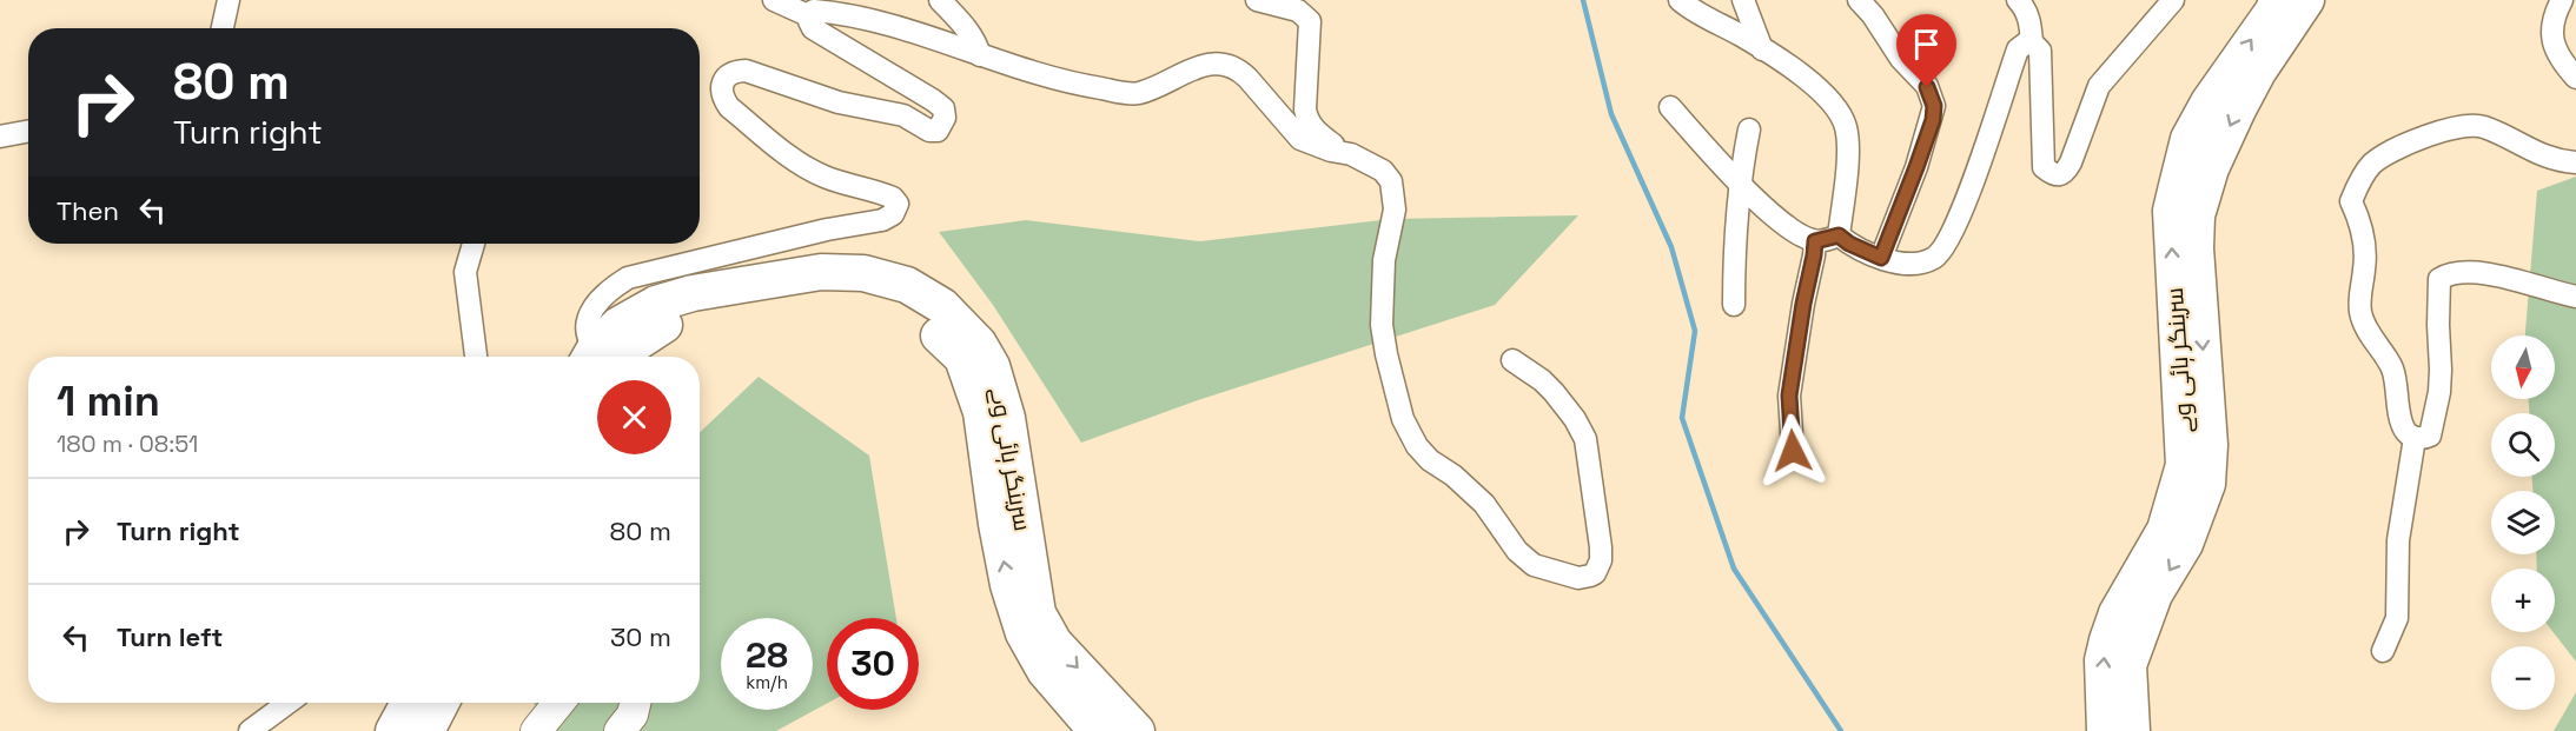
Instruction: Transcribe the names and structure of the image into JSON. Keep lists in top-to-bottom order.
{
  "streets": {
    "highway": ["سرینگر ہائی وے"]
  },
  "north": "bottom",
  "page": {
    "turn": ["80 m", "Turn right"],
    "then": "Then",
    "map_buttons": ["+", "−"],
    "heading": ["1 min", "180 m · 08:51"],
    "list": [
      {
        "name": "Turn right",
        "value": "80 m"
      },
      {
        "name": "Turn left",
        "value": "30 m"
      }
    ],
    "speed": "28 km/h",
    "limit": "30"
  }
}
